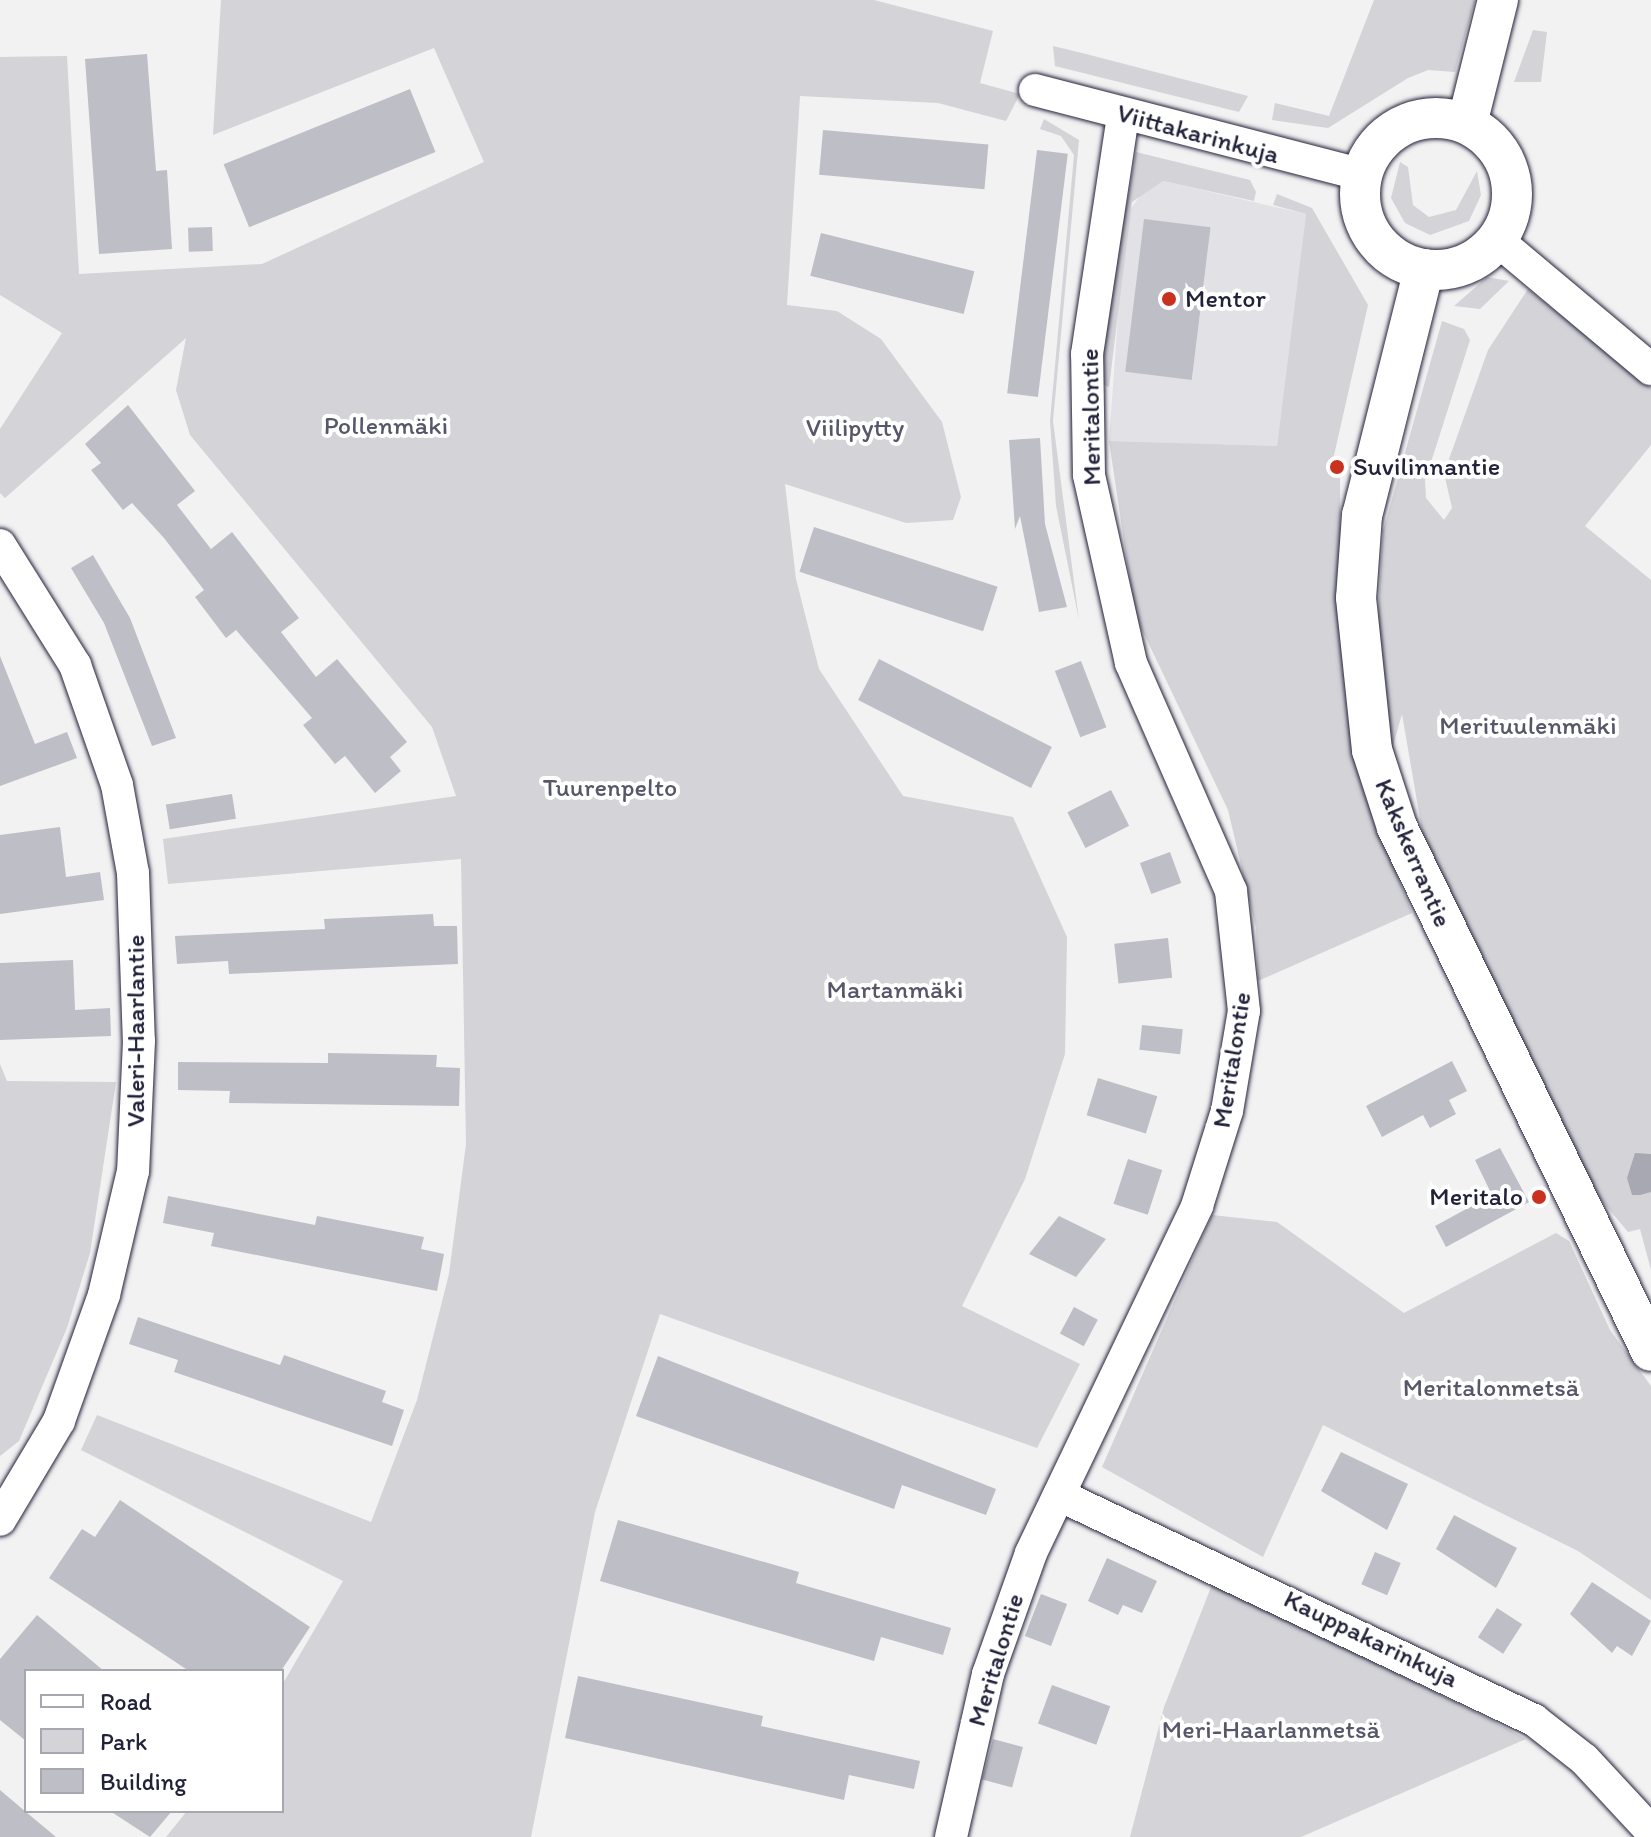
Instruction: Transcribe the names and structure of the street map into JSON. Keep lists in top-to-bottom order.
{
  "streets": {
    "street": [
      "Viittakarinkuja",
      "Meritalontie",
      "Kakskerrantie",
      "Valeri-Haarlantie",
      "Kauppakarinkuja"
    ]
  },
  "crossings": [
    ["Viittakarinkuja", "Meritalontie"],
    ["Viittakarinkuja", "Kakskerrantie"],
    ["Meritalontie", "Kauppakarinkuja"]
  ],
  "parks": [
    "Pollenmäki",
    "Viilipytty",
    "Merituulenmäki",
    "Tuurenpelto",
    "Martanmäki",
    "Meritalonmetsä",
    "Meri-Haarlanmetsä"
  ],
  "places": ["Mentor", "Suvilinnantie", "Meritalo"],
  "legend": ["Road", "Park", "Building"]
}
